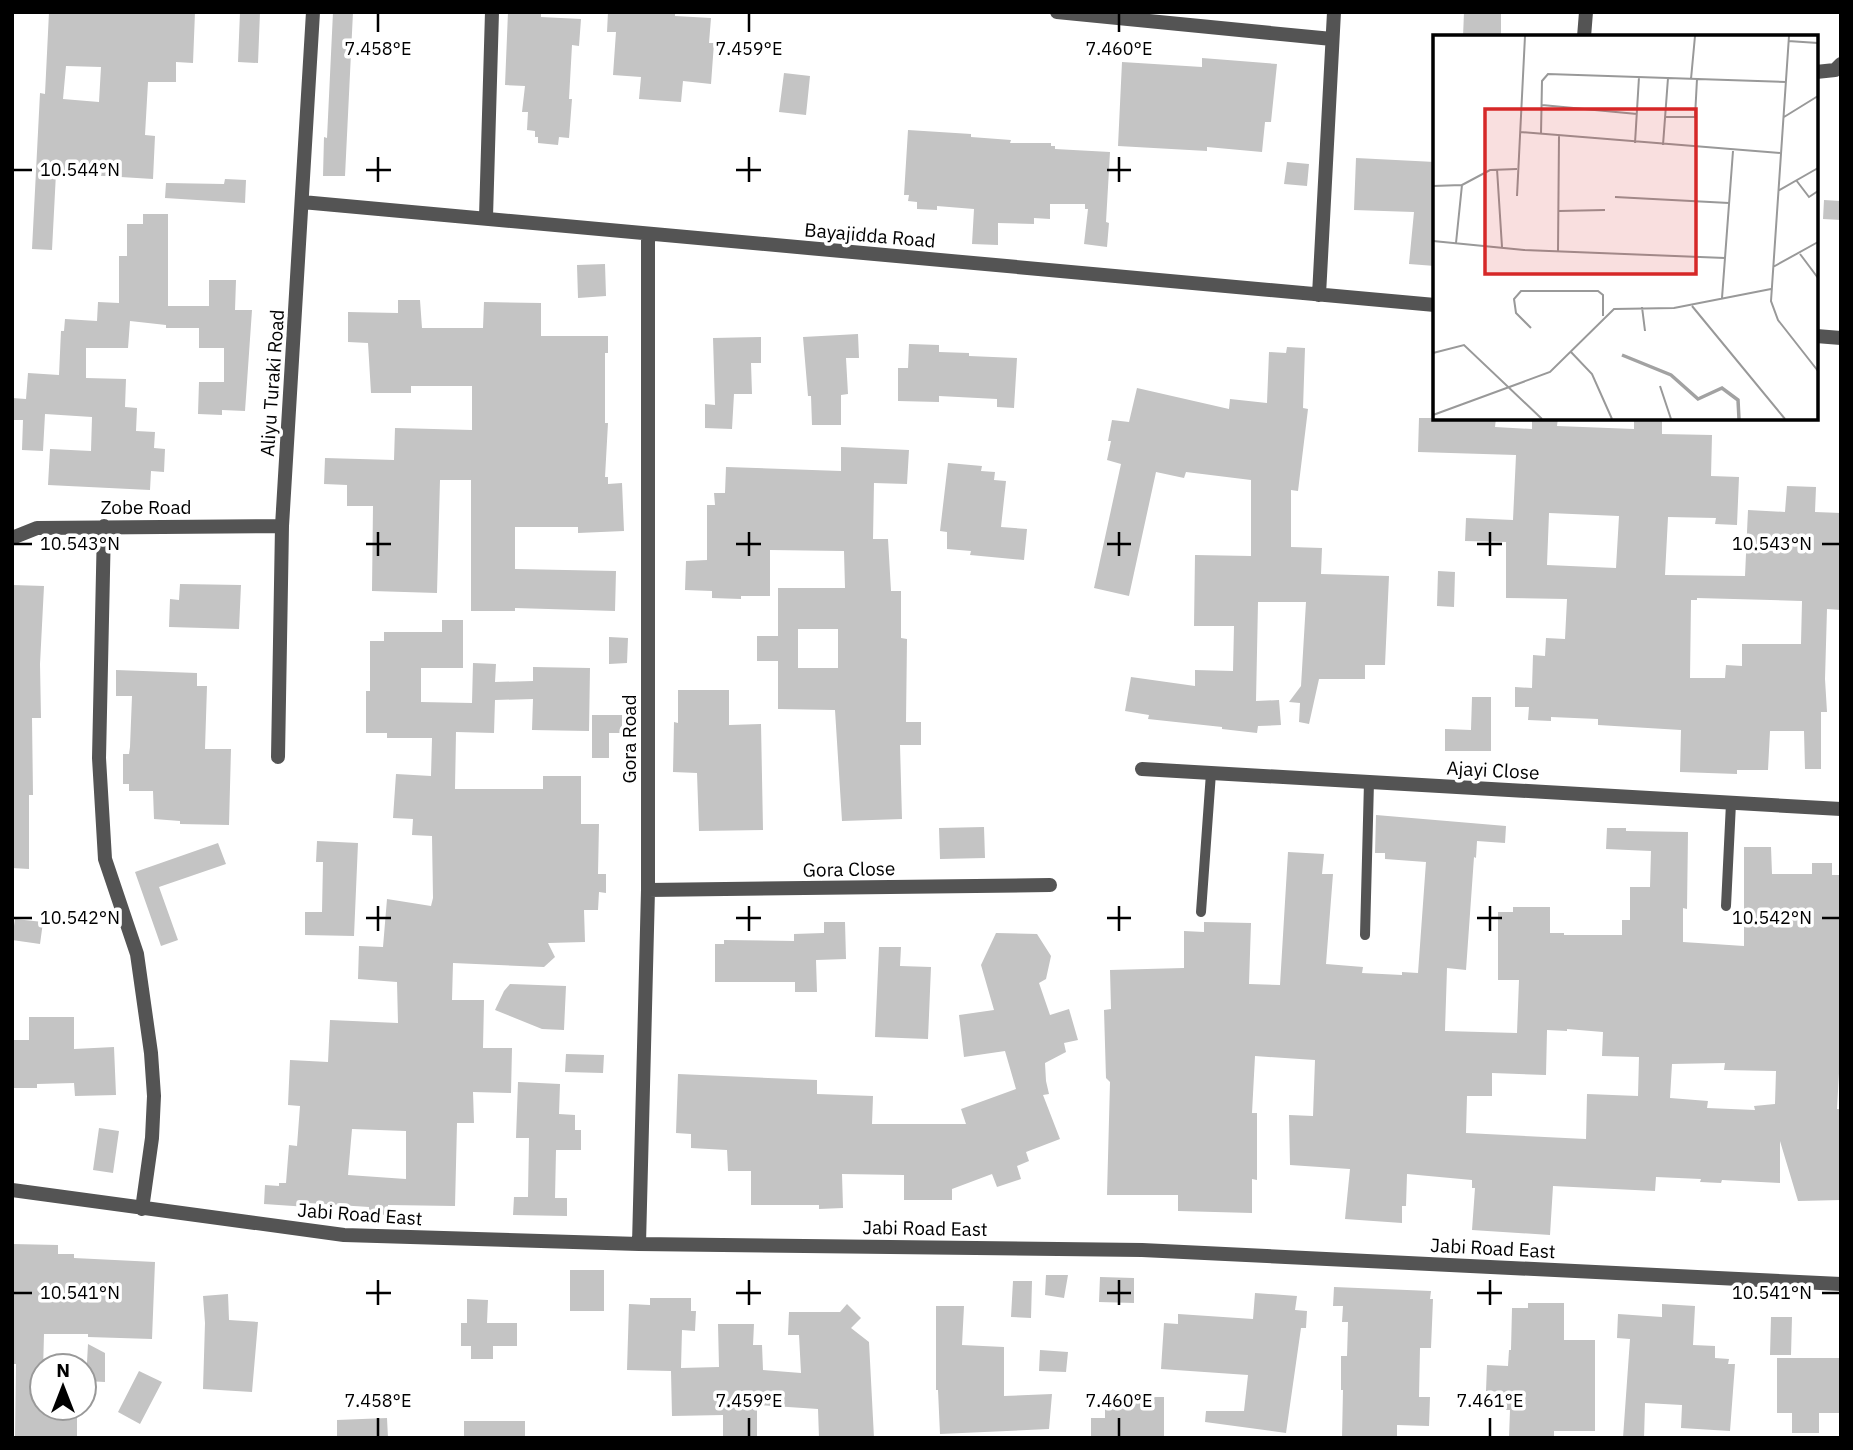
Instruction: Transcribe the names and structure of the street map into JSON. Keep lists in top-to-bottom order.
{
  "streets": {
    "street": [
      "Bayajidda Road",
      "Aliyu Turaki Road",
      "Zobe Road",
      "Gora Road",
      "Ajayi Close",
      "Gora Close",
      "Jabi Road East"
    ]
  },
  "crossings": [
    ["Bayajidda Road", "Aliyu Turaki Road"],
    ["Bayajidda Road", "Gora Road"],
    ["Aliyu Turaki Road", "Zobe Road"],
    ["Gora Road", "Gora Close"],
    ["Gora Road", "Jabi Road East"]
  ],
  "north": "top",
  "coordinates": [
    "7.458°E",
    "7.459°E",
    "7.460°E",
    "10.544°N",
    "10.543°N",
    "10.542°N",
    "10.541°N",
    "7.461°E"
  ]
}
